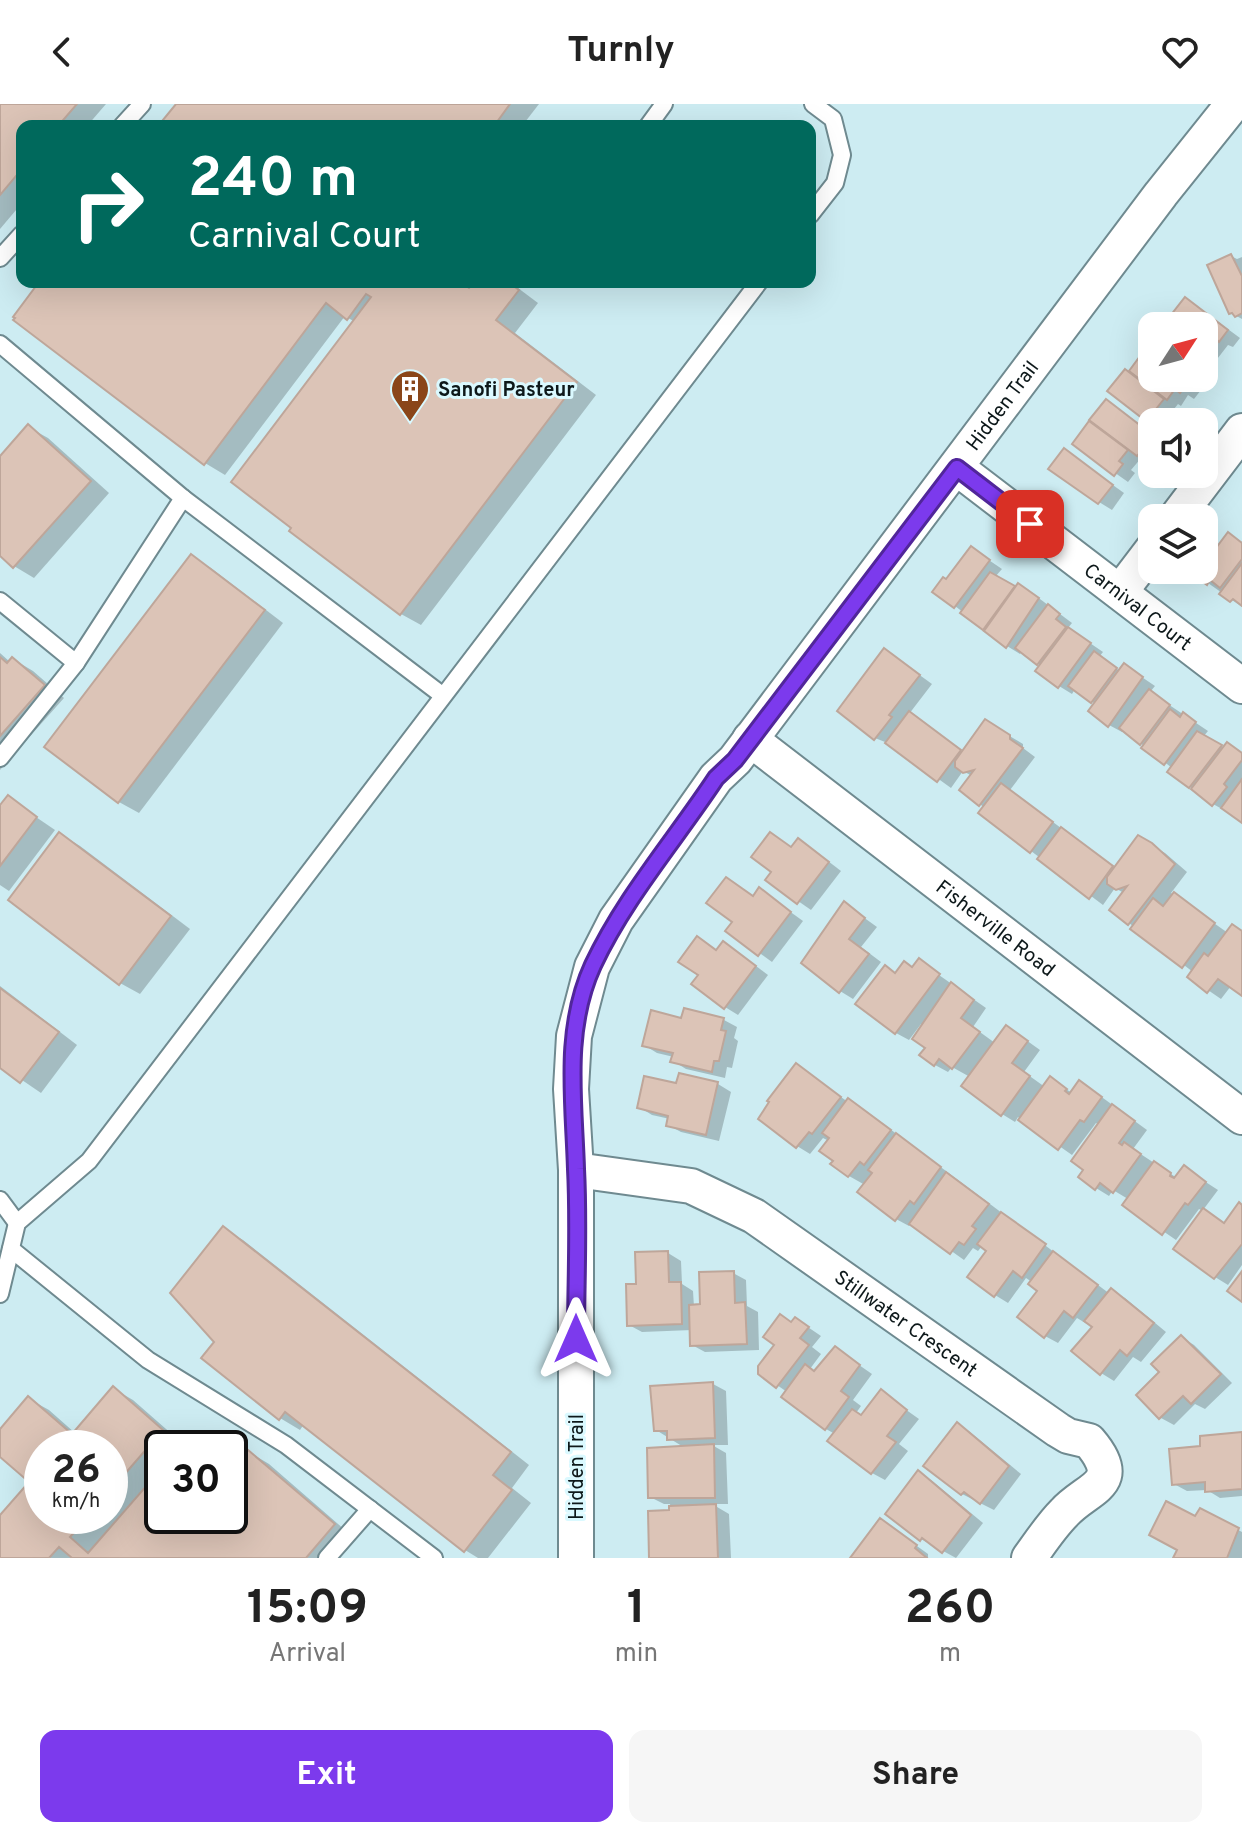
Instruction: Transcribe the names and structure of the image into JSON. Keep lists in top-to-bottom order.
{
  "streets": {
    "street": [
      "Hidden Trail",
      "Carnival Court",
      "Fisherville Road",
      "Stillwater Crescent"
    ]
  },
  "crossings": [
    ["Hidden Trail", "Carnival Court"],
    ["Hidden Trail", "Fisherville Road"],
    ["Hidden Trail", "Stillwater Crescent"]
  ],
  "places": {
    "building": ["Sanofi Pasteur"]
  },
  "north": "top right",
  "page": {
    "header": "Turnly",
    "turn": ["240 m", "Carnival Court"],
    "speed": "26 km/h",
    "limit": "30",
    "eta": [
      "15:09",
      "Arrival",
      "1",
      "min",
      "260",
      "m"
    ],
    "buttons": ["Exit", "Share"]
  }
}
